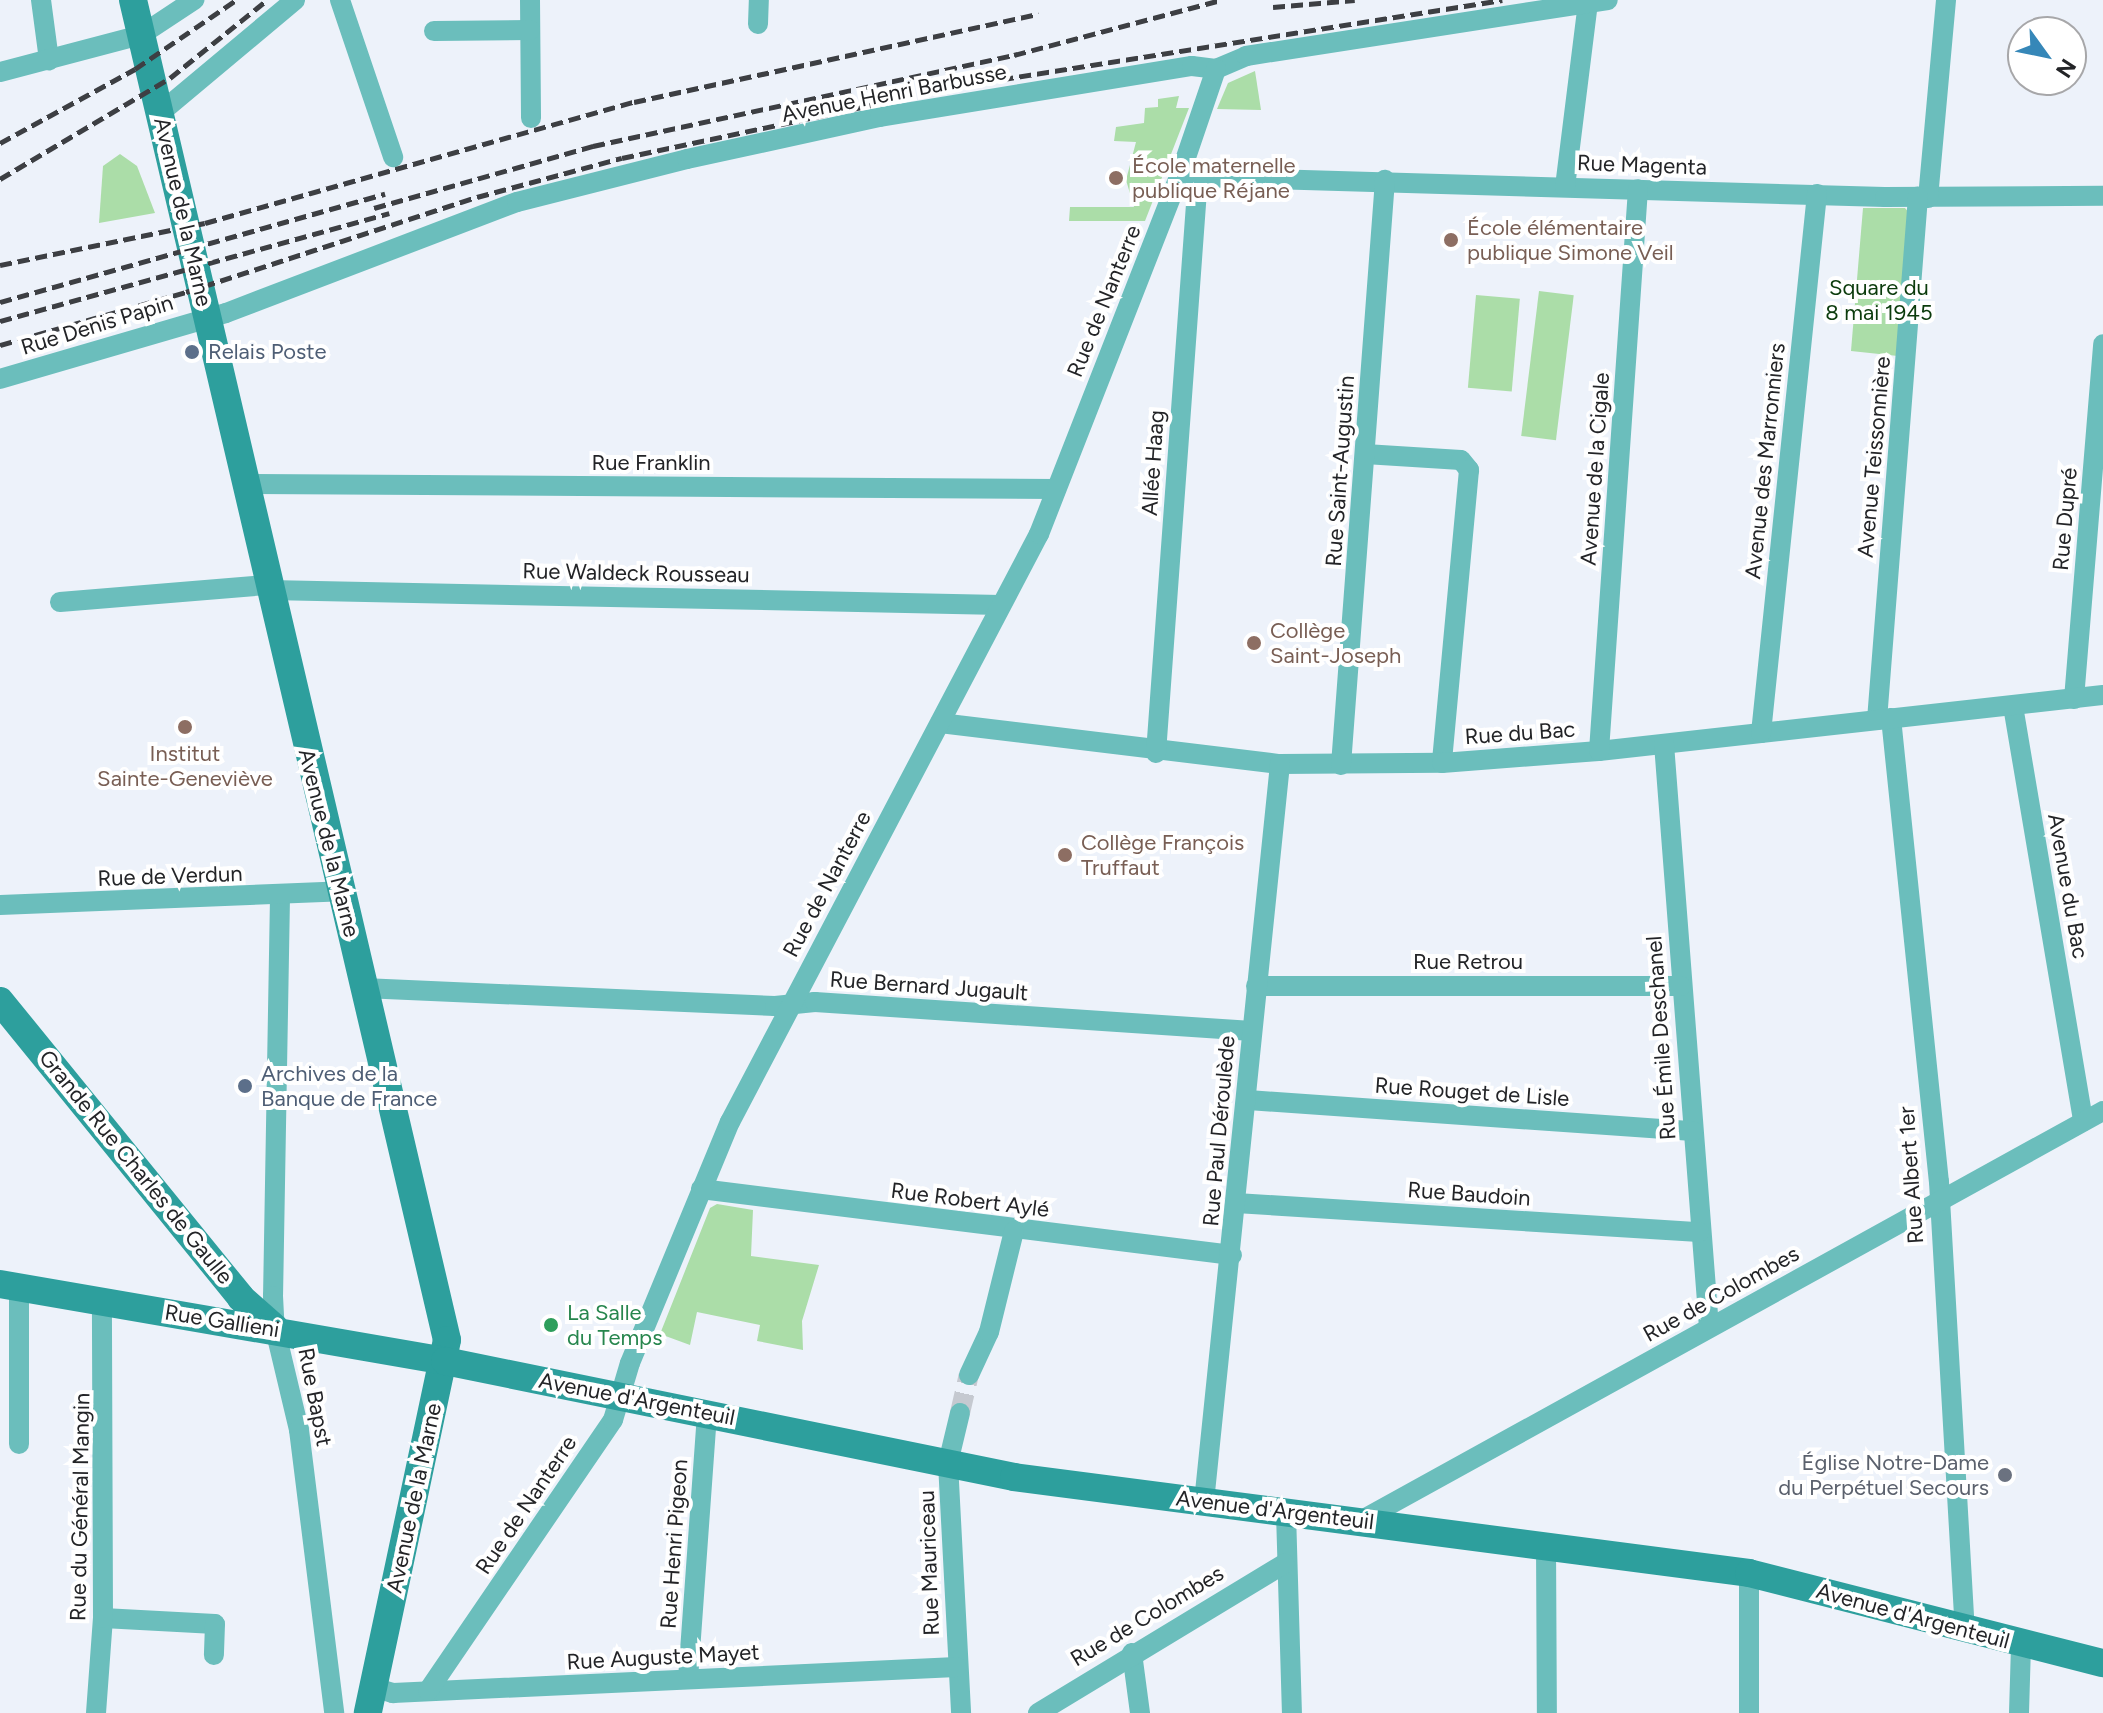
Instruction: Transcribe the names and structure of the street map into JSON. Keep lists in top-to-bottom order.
{
  "streets": {
    "main road": [
      "Avenue de la Marne",
      "Grande Rue Charles de Gaulle",
      "Rue Gallieni",
      "Avenue d'Argenteuil"
    ],
    "street": [
      "Avenue Henri Barbusse",
      "Rue Magenta",
      "Rue de Nanterre",
      "Rue Denis Papin",
      "Avenue Teissonnière",
      "Avenue des Marronniers",
      "Rue Franklin",
      "Allée Haag",
      "Avenue de la Cigale",
      "Rue Saint-Augustin",
      "Rue Dupré",
      "Rue Waldeck Rousseau",
      "Rue du Bac",
      "Rue de Verdun",
      "Avenue du Bac",
      "Rue Retrou",
      "Rue Bernard Jugault",
      "Rue Émile Deschanel",
      "Rue Rouget de Lisle",
      "Rue Paul Déroulède",
      "Rue Albert 1er",
      "Rue Baudoin",
      "Rue Robert Aylé",
      "Rue de Colombes",
      "Rue Bapst",
      "Rue du Général Mangin",
      "Rue Henri Pigeon",
      "Rue Mauriceau",
      "Rue Auguste Mayet"
    ]
  },
  "crossings": [
    ["Avenue Henri Barbusse", "Avenue de la Marne"],
    ["Avenue Henri Barbusse", "Rue de Nanterre"],
    ["Avenue Henri Barbusse", "Rue Denis Papin"],
    ["Rue Magenta", "Rue de Nanterre"],
    ["Rue Magenta", "Avenue Teissonnière"],
    ["Rue Magenta", "Avenue des Marronniers"],
    ["Rue Magenta", "Allée Haag"],
    ["Rue Magenta", "Avenue de la Cigale"],
    ["Rue Magenta", "Rue Saint-Augustin"],
    ["Avenue de la Marne", "Rue Denis Papin"],
    ["Avenue de la Marne", "Rue Franklin"],
    ["Avenue de la Marne", "Rue Waldeck Rousseau"],
    ["Avenue de la Marne", "Rue de Verdun"],
    ["Avenue de la Marne", "Rue Bernard Jugault"],
    ["Avenue de la Marne", "Rue Gallieni"],
    ["Avenue de la Marne", "Avenue d'Argenteuil"],
    ["Avenue de la Marne", "Rue Auguste Mayet"],
    ["Rue de Nanterre", "Rue Franklin"],
    ["Rue de Nanterre", "Allée Haag"],
    ["Rue de Nanterre", "Rue Waldeck Rousseau"],
    ["Rue de Nanterre", "Rue du Bac"],
    ["Rue de Nanterre", "Rue Bernard Jugault"],
    ["Rue de Nanterre", "Rue Robert Aylé"],
    ["Rue de Nanterre", "Avenue d'Argenteuil"],
    ["Rue de Nanterre", "Rue Auguste Mayet"],
    ["Avenue Teissonnière", "Rue du Bac"],
    ["Avenue Teissonnière", "Rue Albert 1er"],
    ["Avenue des Marronniers", "Rue du Bac"],
    ["Allée Haag", "Rue du Bac"],
    ["Avenue de la Cigale", "Rue du Bac"],
    ["Rue Saint-Augustin", "Rue du Bac"],
    ["Rue Dupré", "Rue du Bac"],
    ["Rue du Bac", "Avenue du Bac"],
    ["Rue du Bac", "Rue Émile Deschanel"],
    ["Rue du Bac", "Rue Paul Déroulède"],
    ["Rue du Bac", "Rue Albert 1er"],
    ["Rue de Verdun", "Rue Bapst"],
    ["Avenue du Bac", "Rue de Colombes"],
    ["Rue Retrou", "Rue Émile Deschanel"],
    ["Rue Retrou", "Rue Paul Déroulède"],
    ["Rue Bernard Jugault", "Rue Paul Déroulède"],
    ["Rue Émile Deschanel", "Rue Rouget de Lisle"],
    ["Rue Émile Deschanel", "Rue Baudoin"],
    ["Rue Émile Deschanel", "Rue de Colombes"],
    ["Rue Rouget de Lisle", "Rue Paul Déroulède"],
    ["Rue Paul Déroulède", "Rue Baudoin"],
    ["Rue Paul Déroulède", "Rue Robert Aylé"],
    ["Rue Paul Déroulède", "Avenue d'Argenteuil"],
    ["Grande Rue Charles de Gaulle", "Rue Gallieni"],
    ["Grande Rue Charles de Gaulle", "Rue Bapst"],
    ["Rue Albert 1er", "Rue de Colombes"],
    ["Rue Albert 1er", "Avenue d'Argenteuil"],
    ["Rue de Colombes", "Avenue d'Argenteuil"],
    ["Rue Gallieni", "Rue Bapst"],
    ["Rue Gallieni", "Avenue d'Argenteuil"],
    ["Rue Gallieni", "Rue du Général Mangin"],
    ["Avenue d'Argenteuil", "Rue Henri Pigeon"],
    ["Avenue d'Argenteuil", "Rue Mauriceau"],
    ["Rue Henri Pigeon", "Rue Auguste Mayet"],
    ["Rue Mauriceau", "Rue Auguste Mayet"]
  ],
  "parks": ["Square du 8 mai 1945"],
  "places": [
    "École maternelle publique Réjane",
    "École élémentaire publique Simone Veil",
    "Relais Poste",
    "Collège Saint-Joseph",
    "Institut Sainte-Geneviève",
    "Collège François Truffaut",
    "Archives de la Banque de France",
    "La Salle du Temps",
    "Église Notre-Dame du Perpétuel Secours"
  ],
  "north": "bottom right"
}
